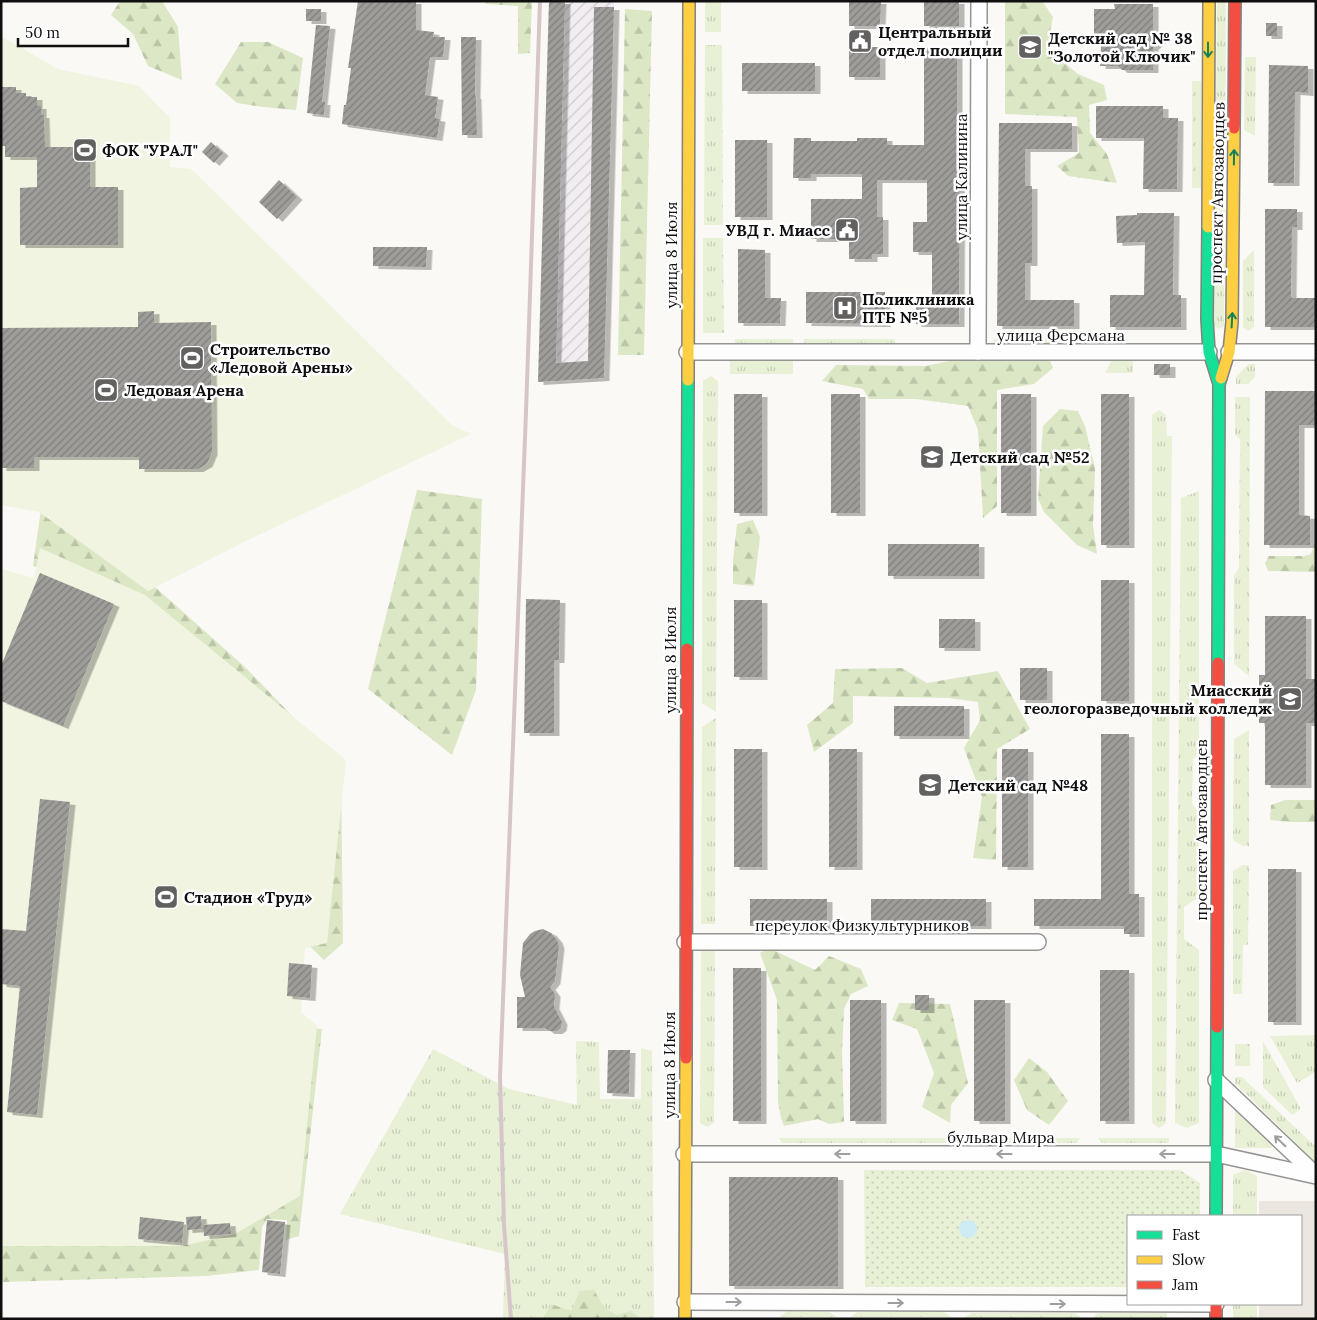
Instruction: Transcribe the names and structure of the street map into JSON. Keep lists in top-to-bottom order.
{
  "streets": {
    "main road": ["проспект Автозаводцев", "улица 8 Июля", "улица Ферсмана"],
    "street": ["улица Калинина", "переулок Физкультурников", "бульвар Мира"]
  },
  "crossings": [
    ["улица Калинина", "улица Ферсмана"],
    ["проспект Автозаводцев", "улица Ферсмана"],
    ["проспект Автозаводцев", "бульвар Мира"],
    ["улица 8 Июля", "улица Ферсмана"],
    ["улица 8 Июля", "переулок Физкультурников"],
    ["улица 8 Июля", "бульвар Мира"]
  ],
  "one_way": ["бульвар Мира"],
  "places": {
    "public building": ["Центральный отдел полиции", "УВД г. Миасс"],
    "school or university": [
      "Детский сад № 38 \"Золотой Ключик\"",
      "Детский сад №52",
      "Миасский геологоразведочный колледж",
      "Детский сад №48"
    ],
    "sports": [
      "ФОК \"УРАЛ\"",
      "Строительство «Ледовой Арены»",
      "Ледовая Арена",
      "Стадион «Труд»"
    ],
    "hospital": ["Поликлиника ПТБ №5"]
  },
  "legend": ["Fast", "Slow", "Jam"],
  "scale_bar": "50 m"
}
